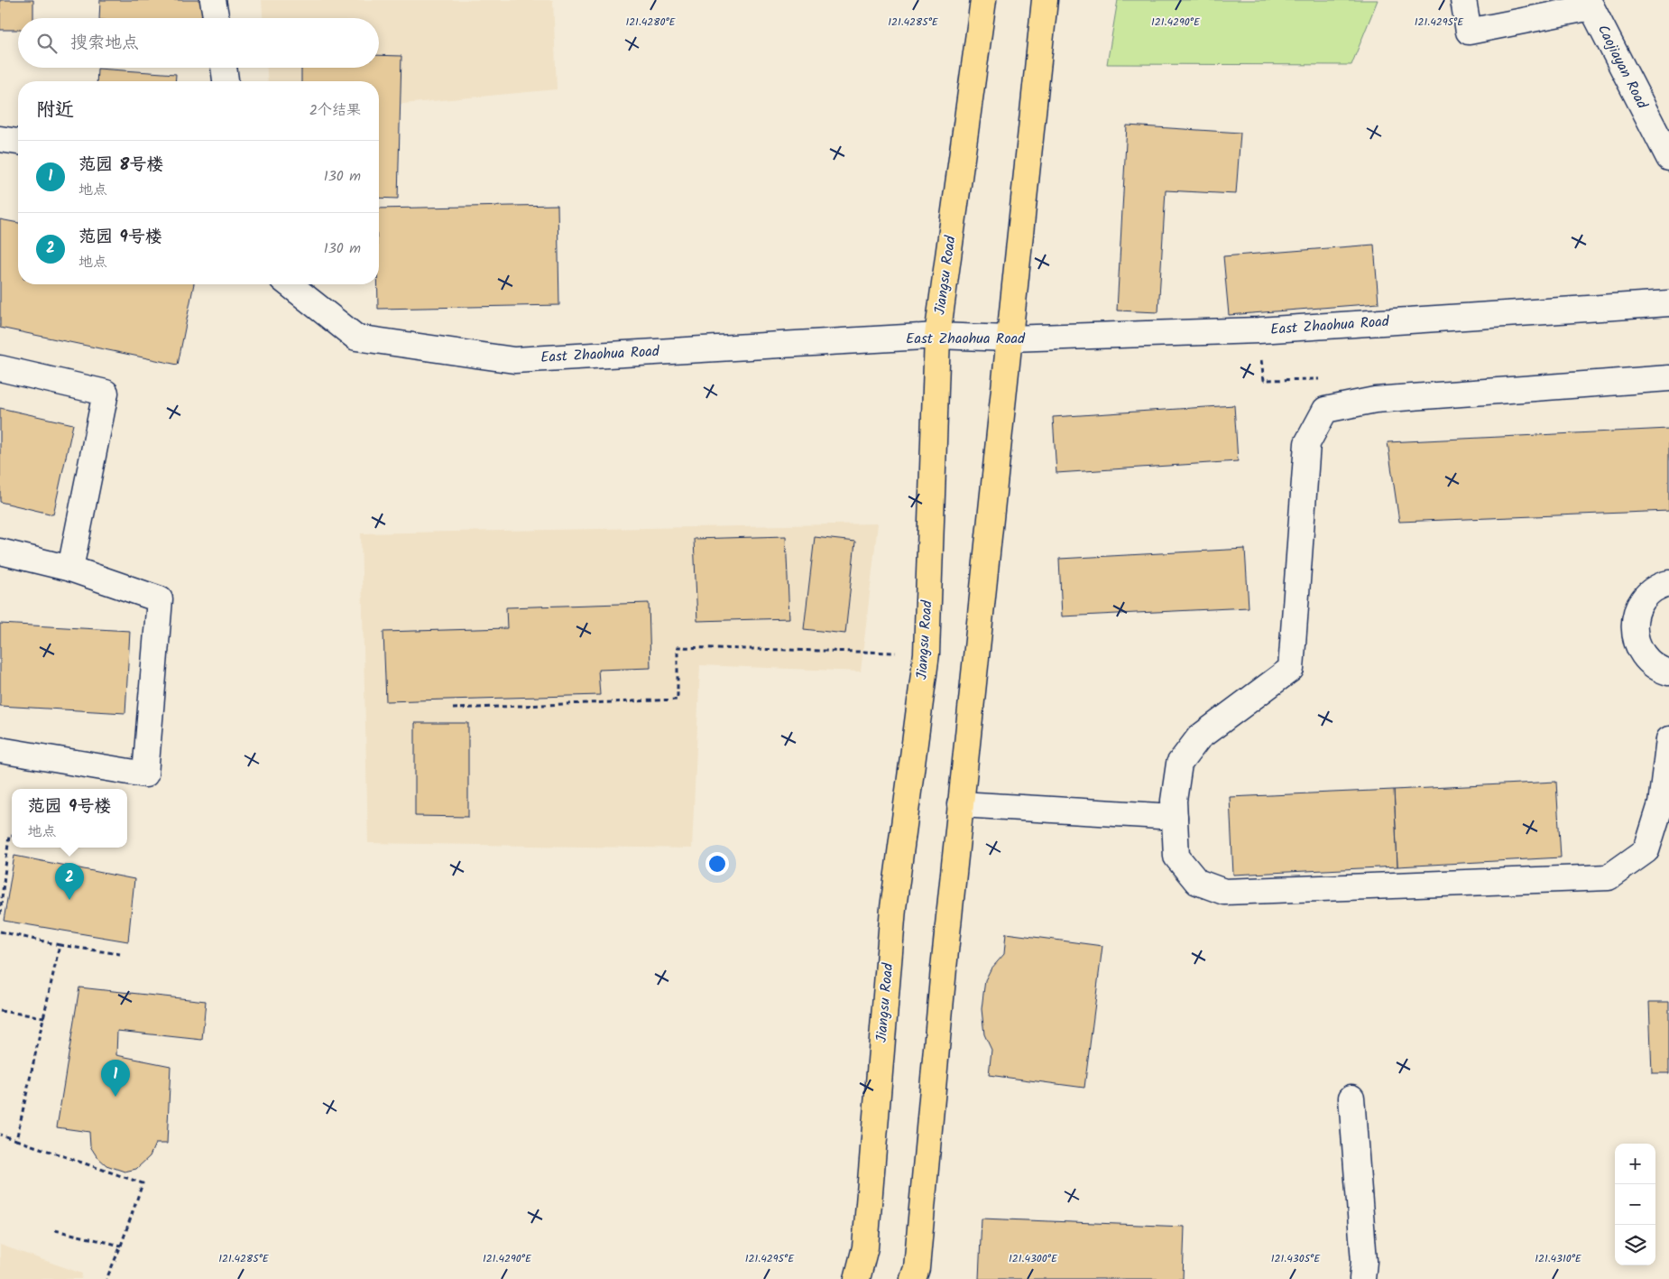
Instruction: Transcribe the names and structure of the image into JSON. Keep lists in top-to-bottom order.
{
  "streets": {
    "main road": ["Jiangsu Road"],
    "street": ["Caojiayan Road", "East Zhaohua Road"]
  },
  "crossings": [
    ["Jiangsu Road", "East Zhaohua Road"]
  ],
  "page": {
    "search": "搜索地点",
    "heading": ["附近", "2个结果"],
    "list": [
      {
        "mark": "1",
        "name": "范园 8号楼",
        "note": "地点",
        "value": "130 m"
      },
      {
        "mark": "2",
        "name": "范园 9号楼",
        "note": "地点",
        "value": "130 m"
      }
    ],
    "popup": ["范园 9号楼", "地点"],
    "pins": ["2", "1"],
    "map_buttons": ["+", "−"]
  },
  "coordinates": [
    "121.4280°E",
    "121.4285°E",
    "121.4290°E",
    "121.4295°E",
    "121.4300°E",
    "121.4305°E",
    "121.4310°E"
  ]
}
